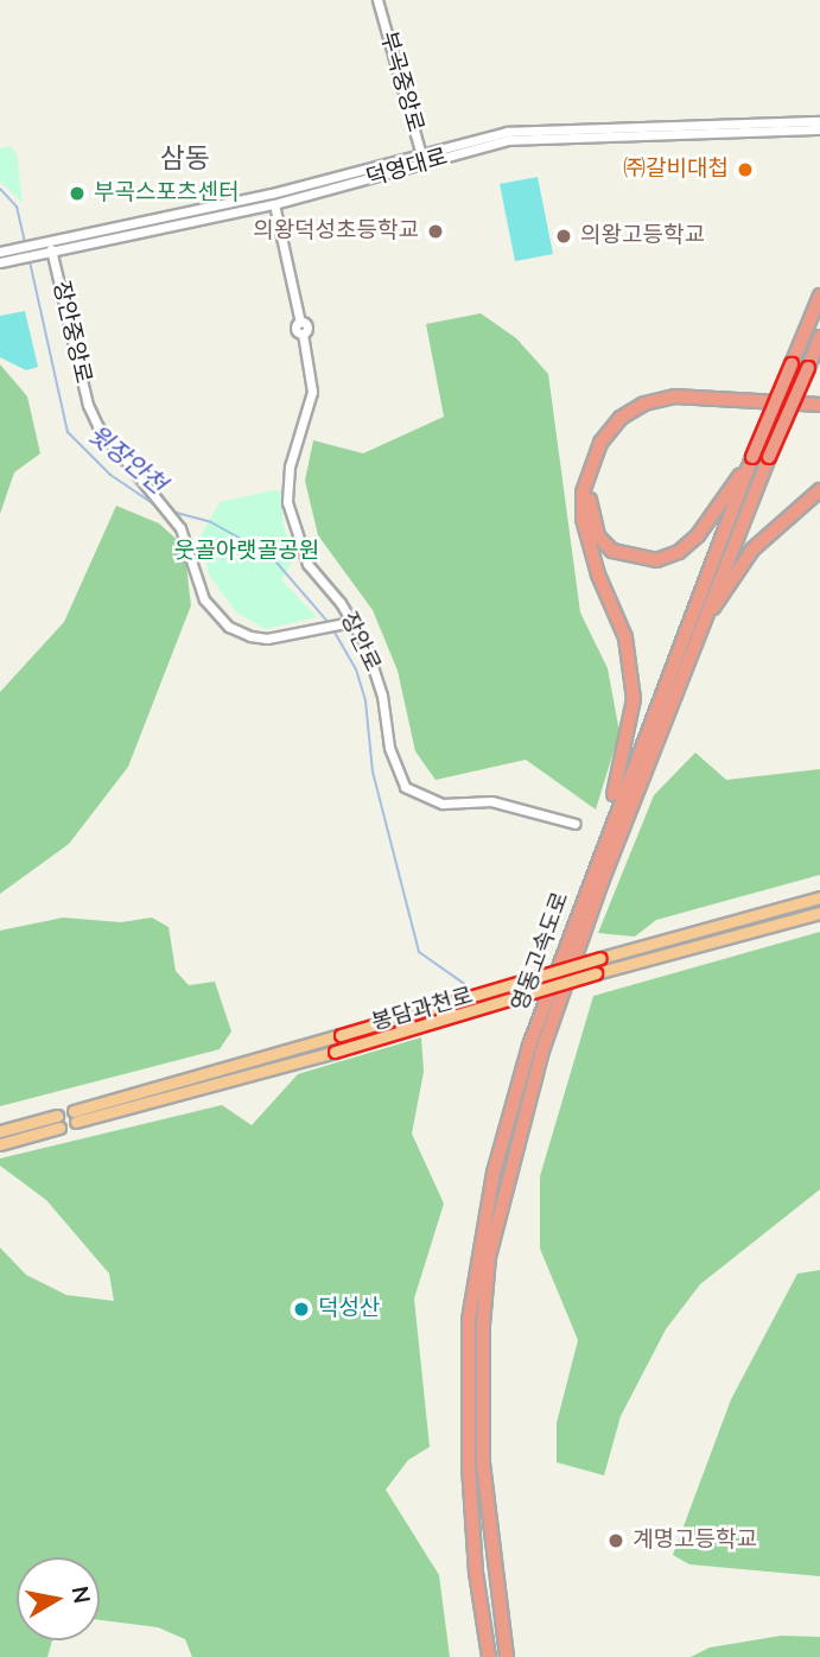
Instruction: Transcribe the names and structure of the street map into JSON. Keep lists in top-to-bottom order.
{
  "streets": {
    "highway": ["영동고속도로", "봉담과천로"],
    "street": [
      "부곡중앙로",
      "덕영대로",
      "장안중앙로",
      "장안로"
    ]
  },
  "crossings": [
    ["부곡중앙로", "덕영대로"],
    ["덕영대로", "장안중앙로"],
    ["덕영대로", "장안로"],
    ["장안중앙로", "장안로"]
  ],
  "districts": ["삼동"],
  "water": ["윗장안천"],
  "parks": ["웃골아랫골공원"],
  "places": [
    "㈜갈비대첩",
    "부곡스포츠센터",
    "의왕덕성초등학교",
    "의왕고등학교",
    "덕성산",
    "계명고등학교"
  ],
  "north": "right"
}
